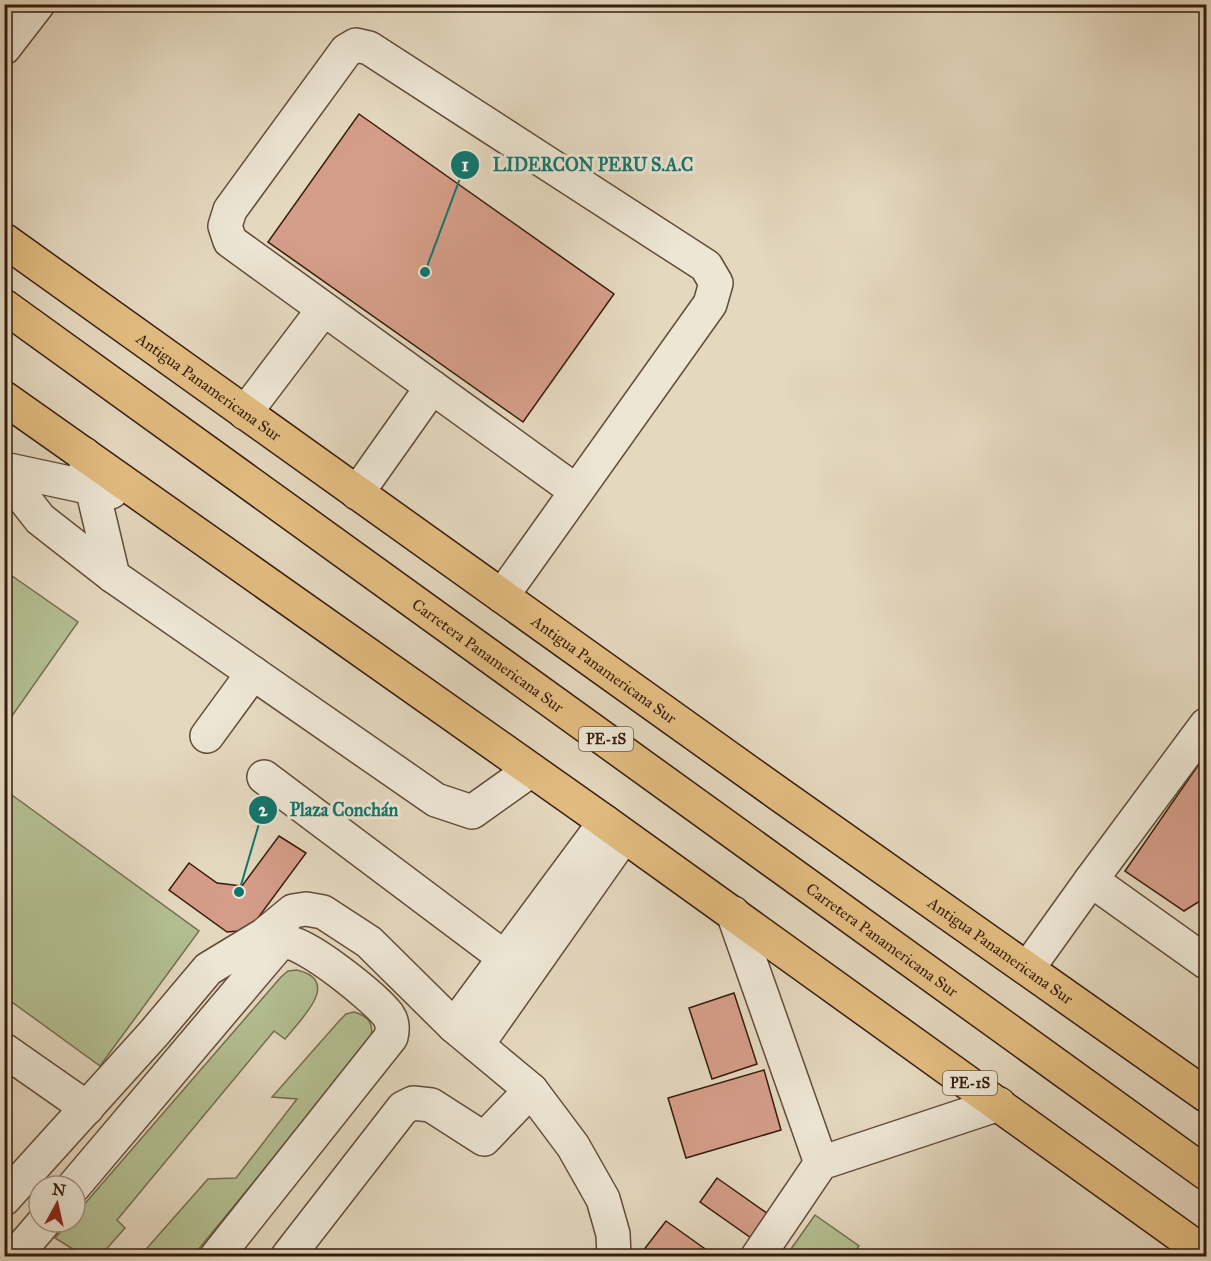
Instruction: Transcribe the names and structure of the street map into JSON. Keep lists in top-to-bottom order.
{
  "streets": {
    "main road": ["Antigua Panamericana Sur", "Carretera Panamericana Sur", "PE-1S"]
  },
  "places": ["LIDERCON PERU S.A.C", "Plaza Conchán"],
  "north": "top"
}
